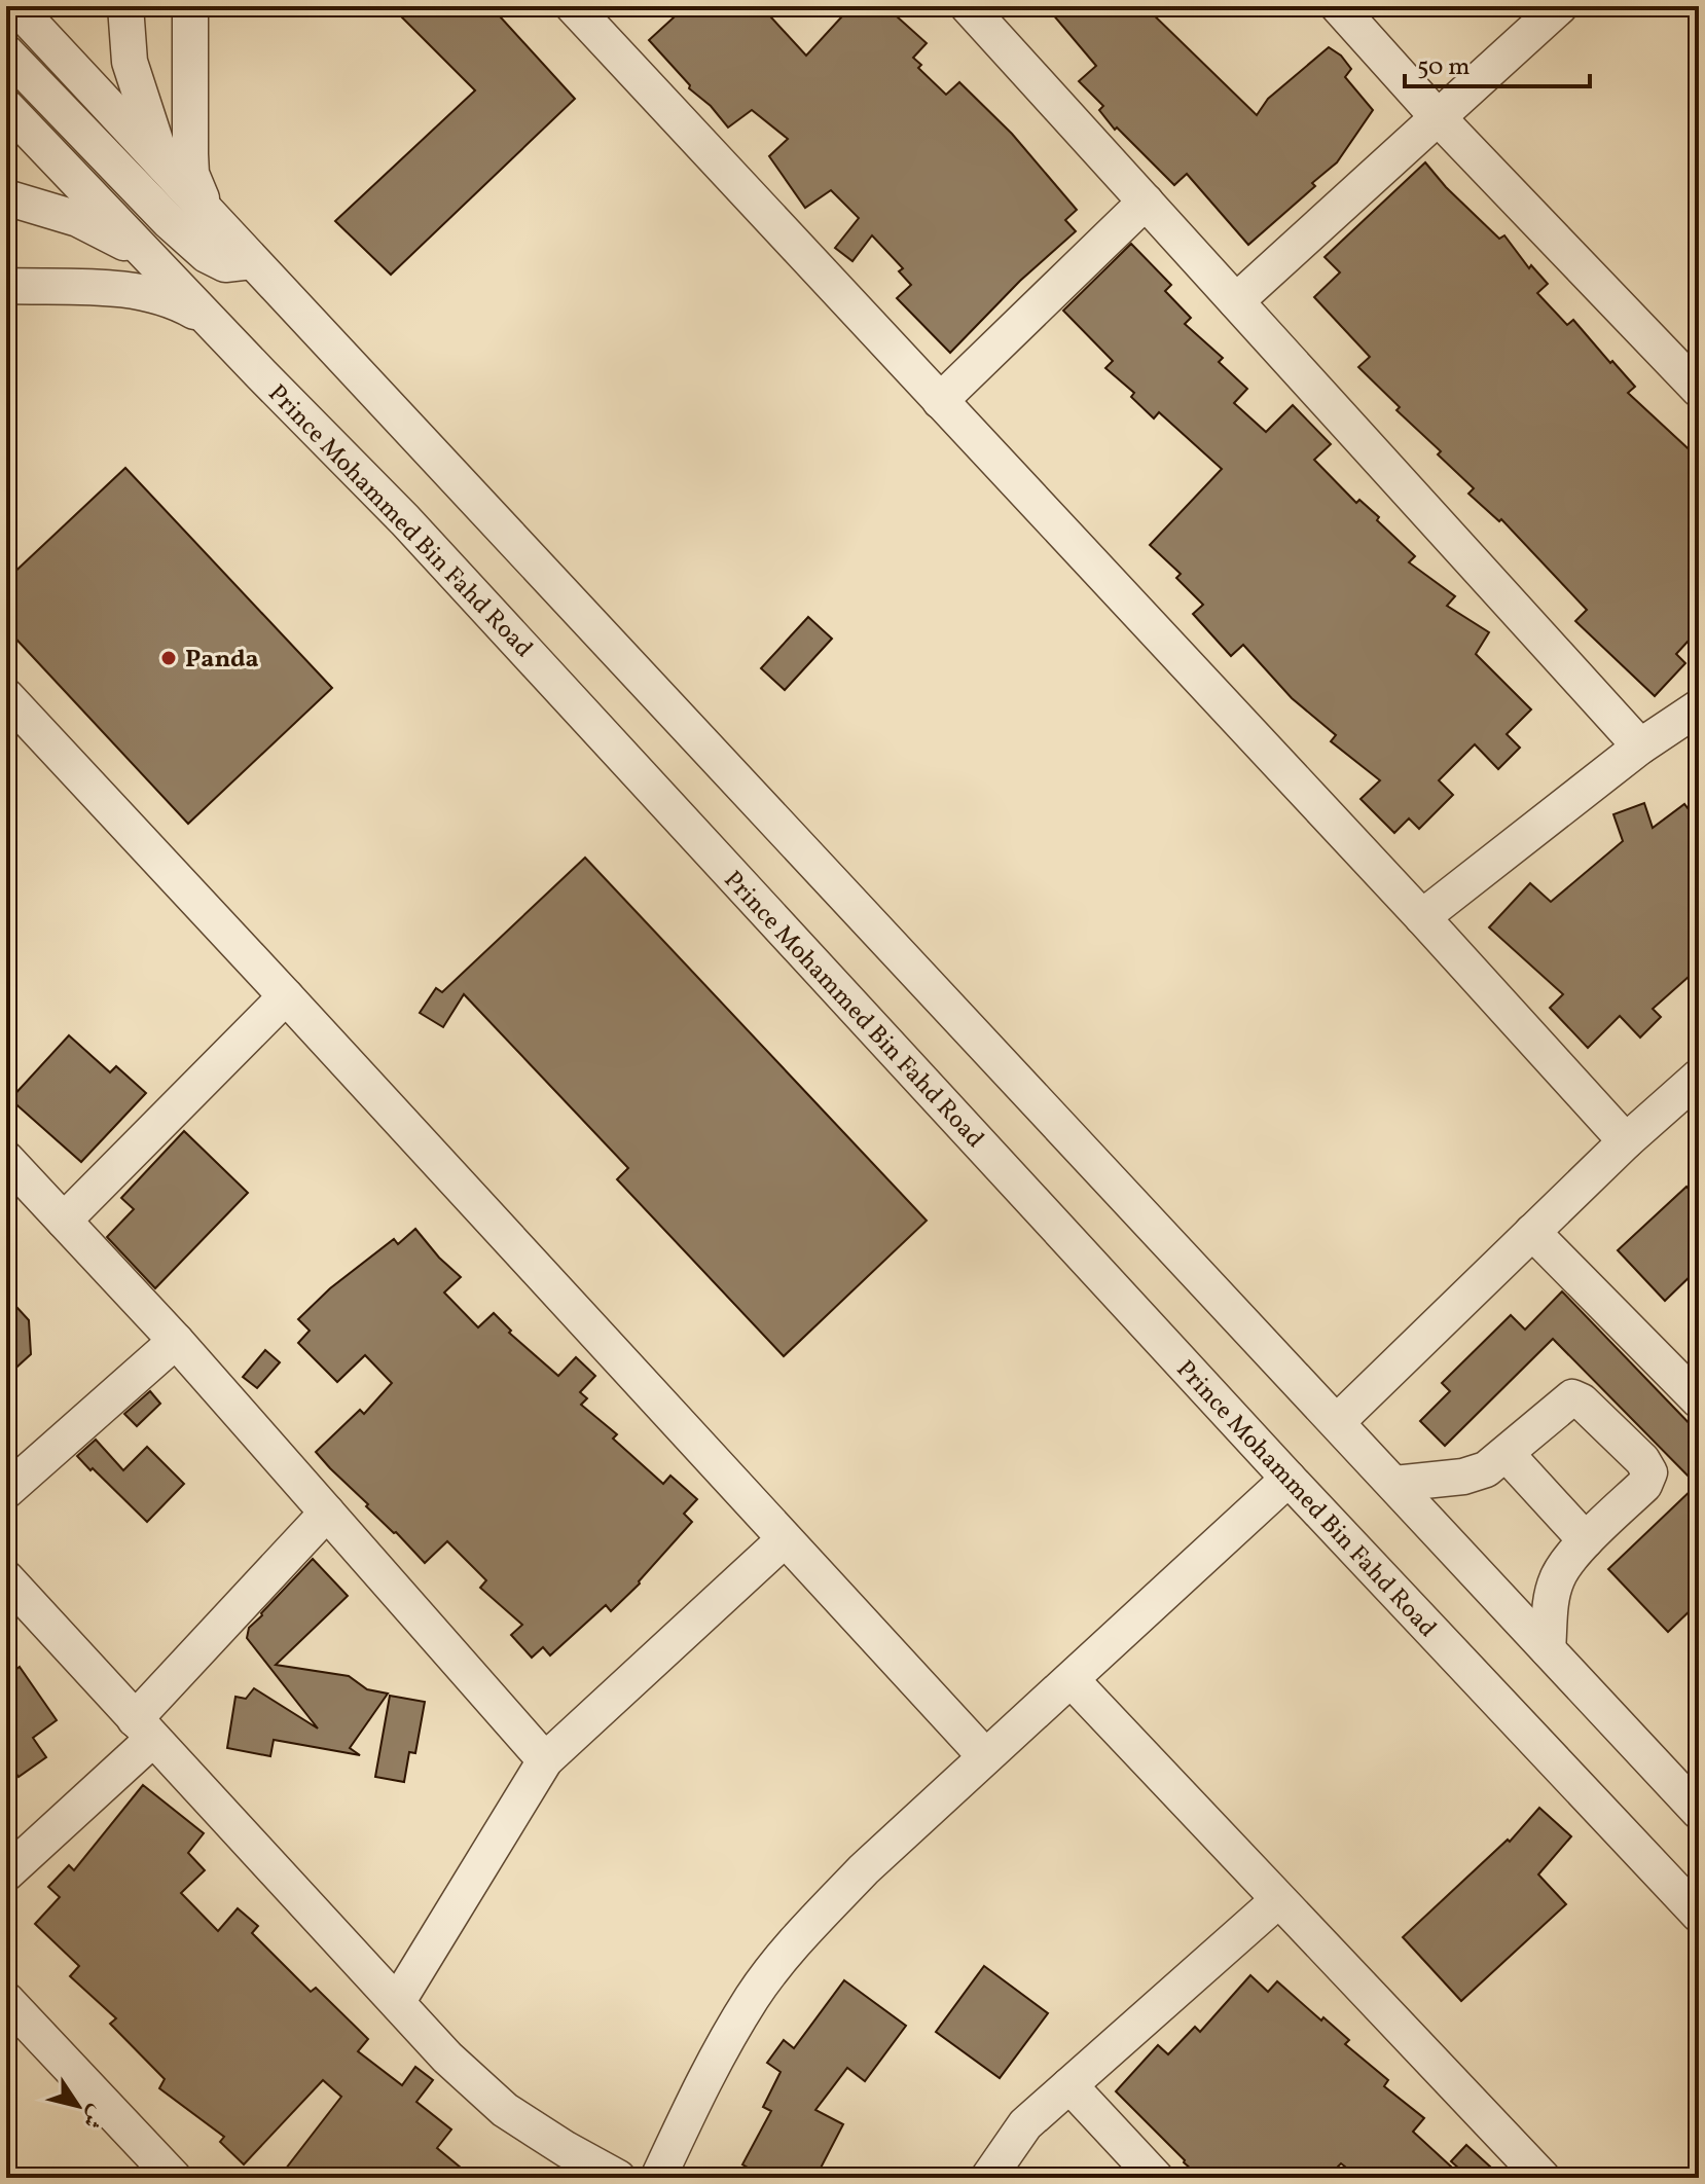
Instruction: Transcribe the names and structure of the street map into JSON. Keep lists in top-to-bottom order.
{
  "streets": {
    "street": ["Prince Mohammed Bin Fahd Road"]
  },
  "places": ["Panda"],
  "scale_bar": "50 m",
  "north": "bottom right"
}
